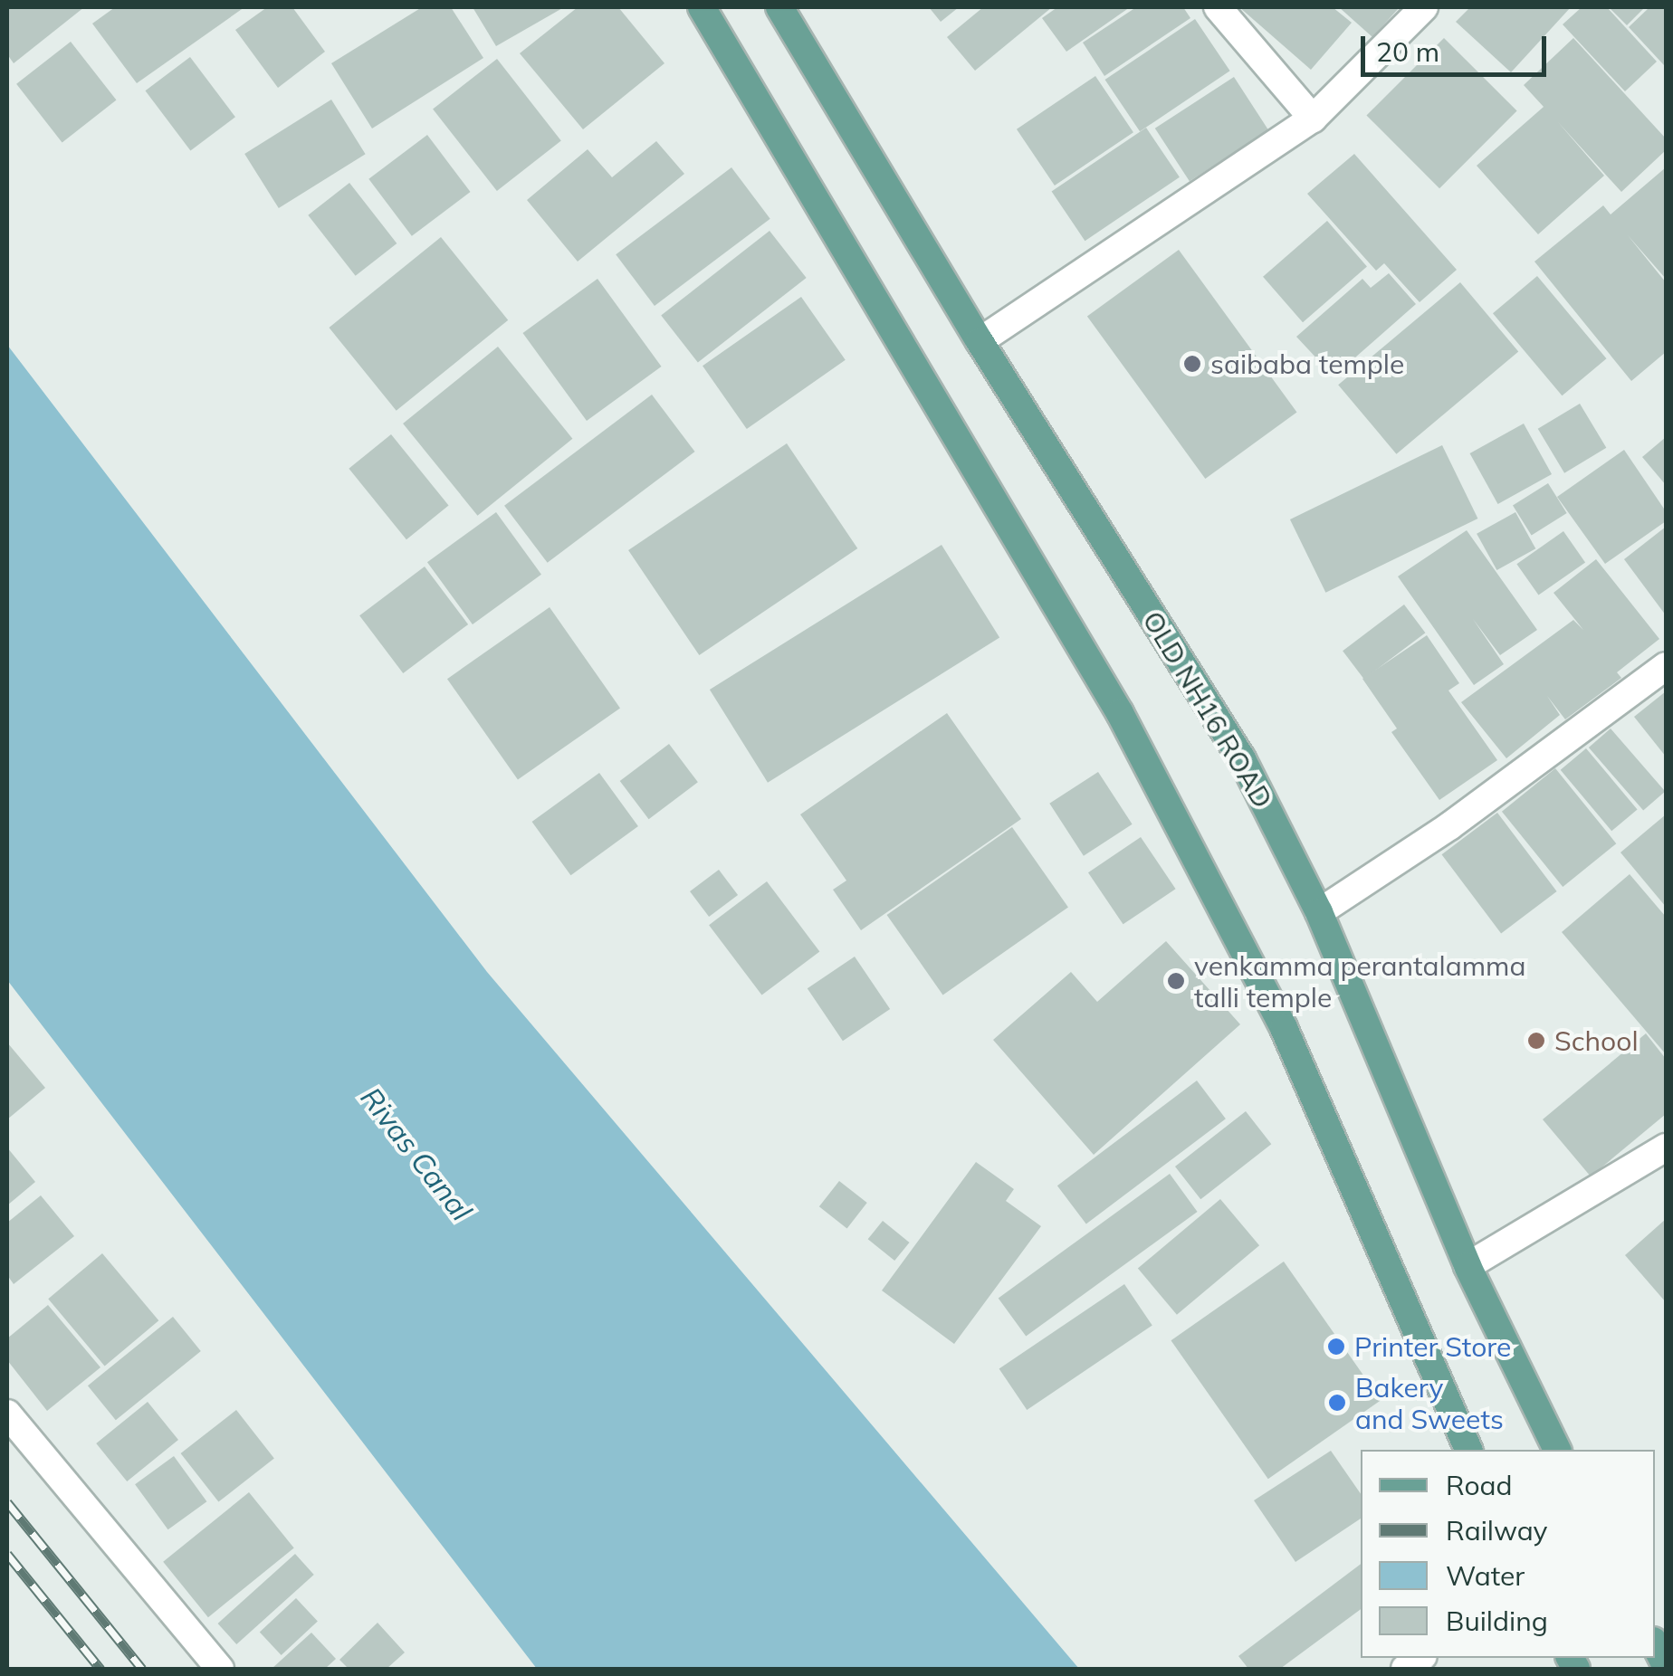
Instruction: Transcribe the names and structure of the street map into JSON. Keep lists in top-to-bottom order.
{
  "streets": {
    "main road": ["OLD NH16 ROAD"]
  },
  "water": ["Rivas Canal"],
  "places": [
    "saibaba temple",
    "venkamma perantalamma talli temple",
    "School",
    "Printer Store",
    "Bakery and Sweets"
  ],
  "legend": [
    "Road",
    "Railway",
    "Water",
    "Building"
  ],
  "scale_bar": "20 m"
}
